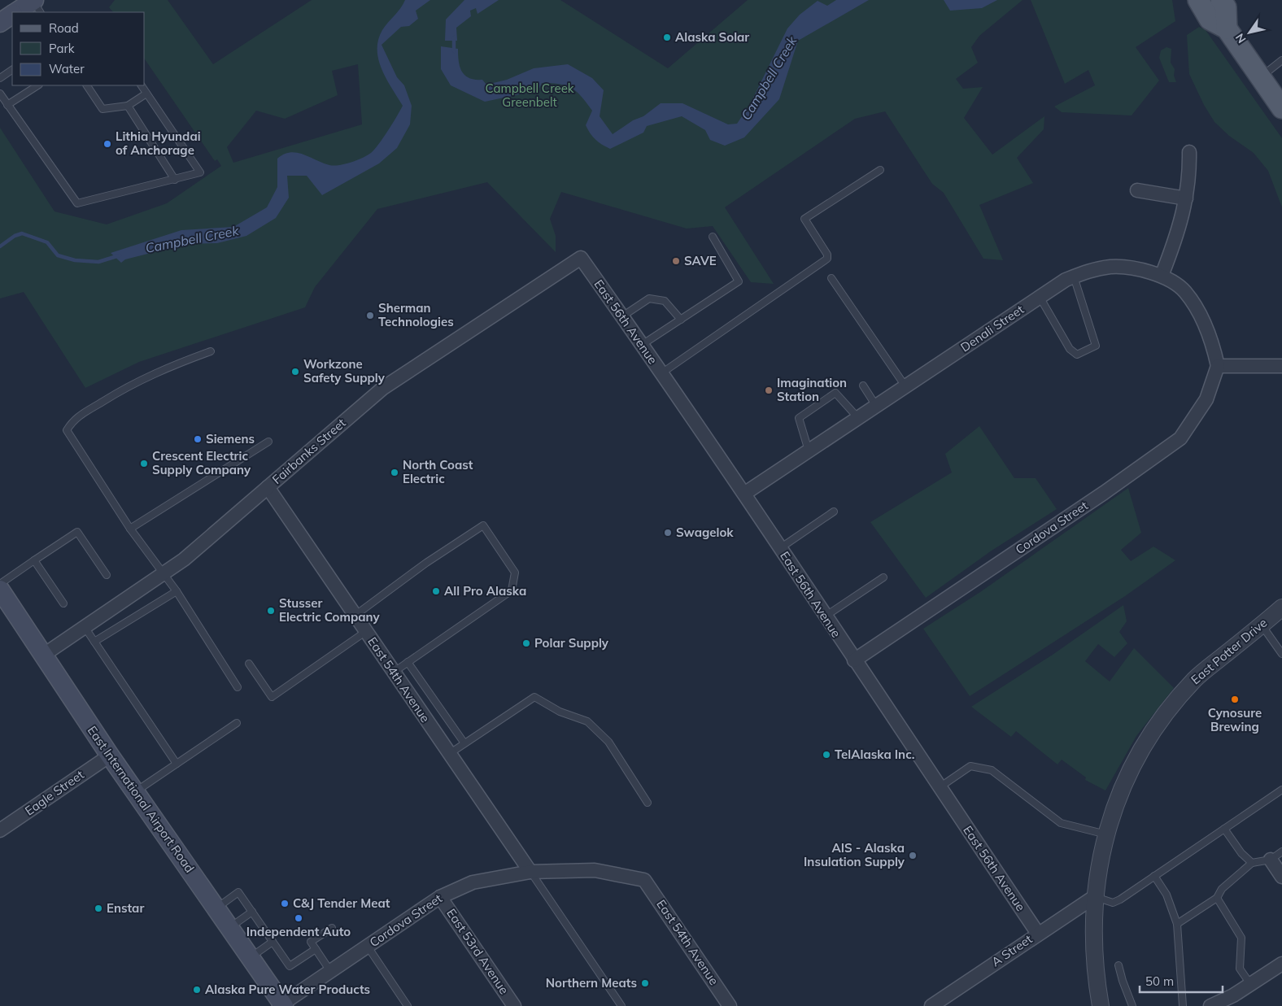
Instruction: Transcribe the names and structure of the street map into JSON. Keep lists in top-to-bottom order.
{
  "streets": {
    "main road": ["East International Airport Road"],
    "street": [
      "East 56th Avenue",
      "Denali Street",
      "Fairbanks Street",
      "Cordova Street",
      "East Potter Drive",
      "East 54th Avenue",
      "Eagle Street",
      "A Street",
      "East 53rd Avenue"
    ]
  },
  "crossings": [
    ["East 56th Avenue", "Denali Street"],
    ["East 56th Avenue", "Fairbanks Street"],
    ["East 56th Avenue", "Cordova Street"],
    ["East 56th Avenue", "A Street"],
    ["Denali Street", "Cordova Street"],
    ["Fairbanks Street", "East 54th Avenue"],
    ["Fairbanks Street", "East International Airport Road"],
    ["Cordova Street", "East 54th Avenue"],
    ["Cordova Street", "East International Airport Road"],
    ["Cordova Street", "East 53rd Avenue"],
    ["East Potter Drive", "A Street"],
    ["Eagle Street", "East International Airport Road"]
  ],
  "water": ["Campbell Creek"],
  "parks": ["Campbell Creek Greenbelt"],
  "places": [
    "Alaska Solar",
    "Lithia Hyundai of Anchorage",
    "SAVE",
    "Sherman Technologies",
    "Workzone Safety Supply",
    "Imagination Station",
    "Siemens",
    "Crescent Electric Supply Company",
    "North Coast Electric",
    "Swagelok",
    "All Pro Alaska",
    "Stusser Electric Company",
    "Polar Supply",
    "Cynosure Brewing",
    "TelAlaska Inc.",
    "AIS - Alaska Insulation Supply",
    "C&J Tender Meat",
    "Enstar",
    "Independent Auto",
    "Northern Meats",
    "Alaska Pure Water Products"
  ],
  "legend": ["Road", "Park", "Water"],
  "scale_bar": "50 m",
  "north": "bottom left"
}
